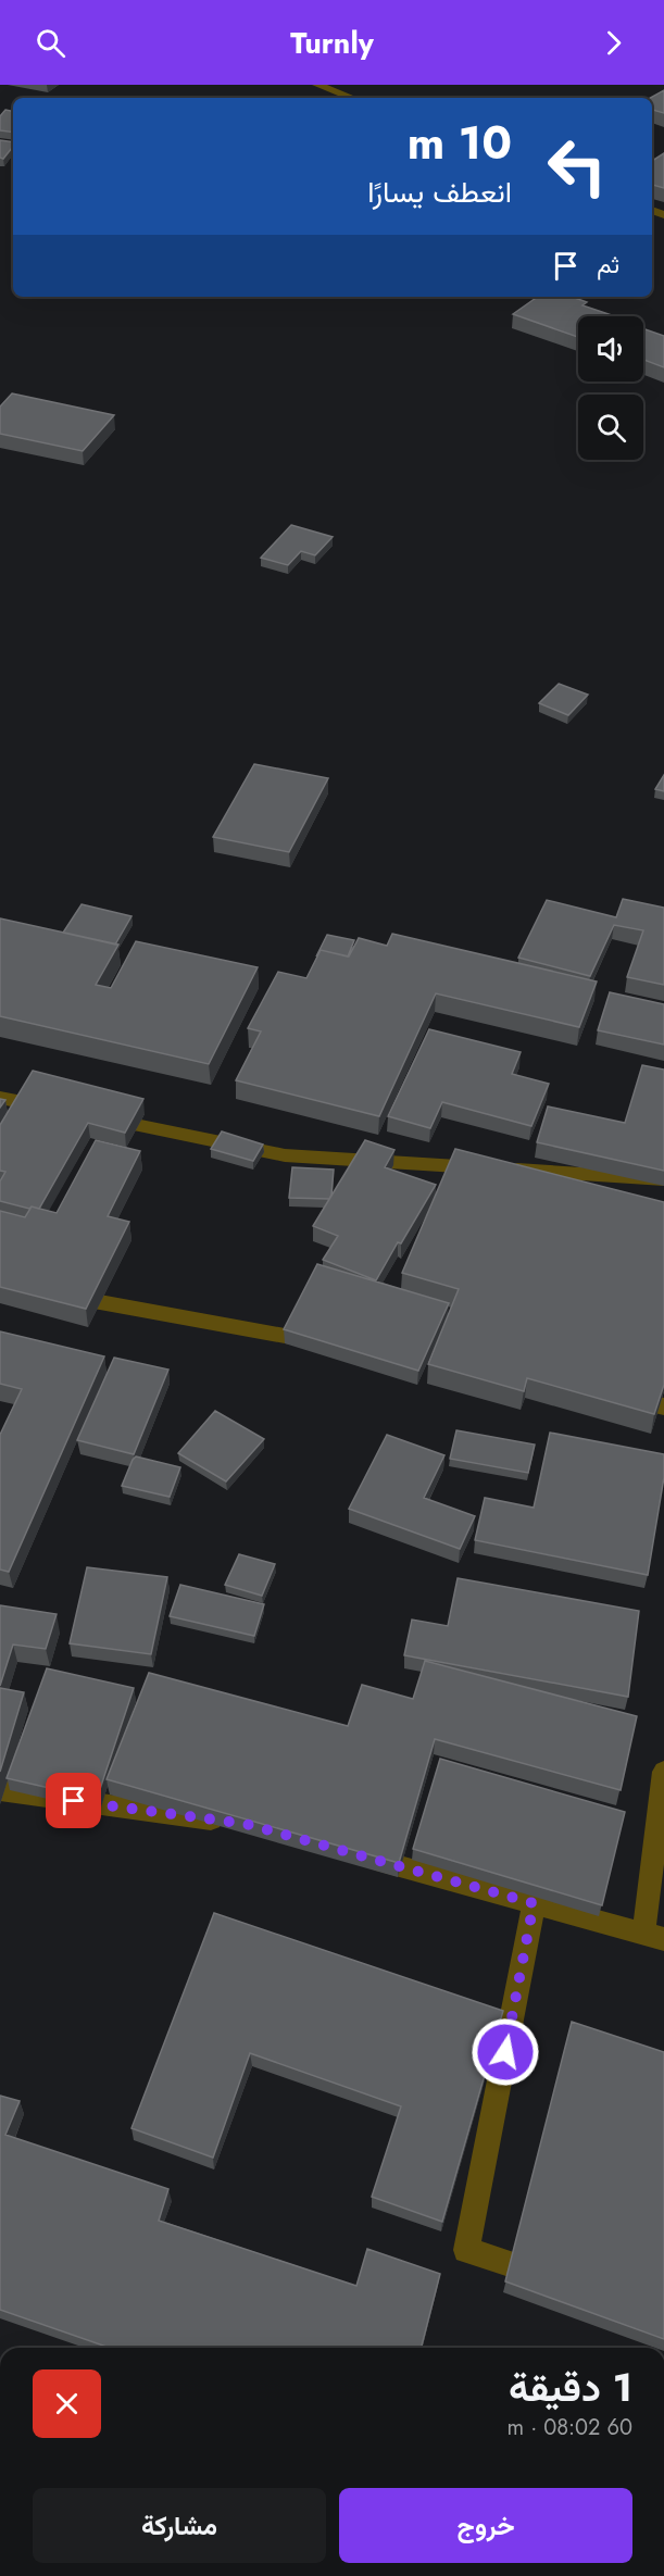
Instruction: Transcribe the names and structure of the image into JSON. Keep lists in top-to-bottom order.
{
  "page": {
    "header": "Turnly",
    "turn": ["10 m", "انعطف يسارًا"],
    "then": "ثم",
    "heading": ["1 دقيقة", "60 m · 08:02"],
    "buttons": ["خروج", "مشاركة"]
  }
}
